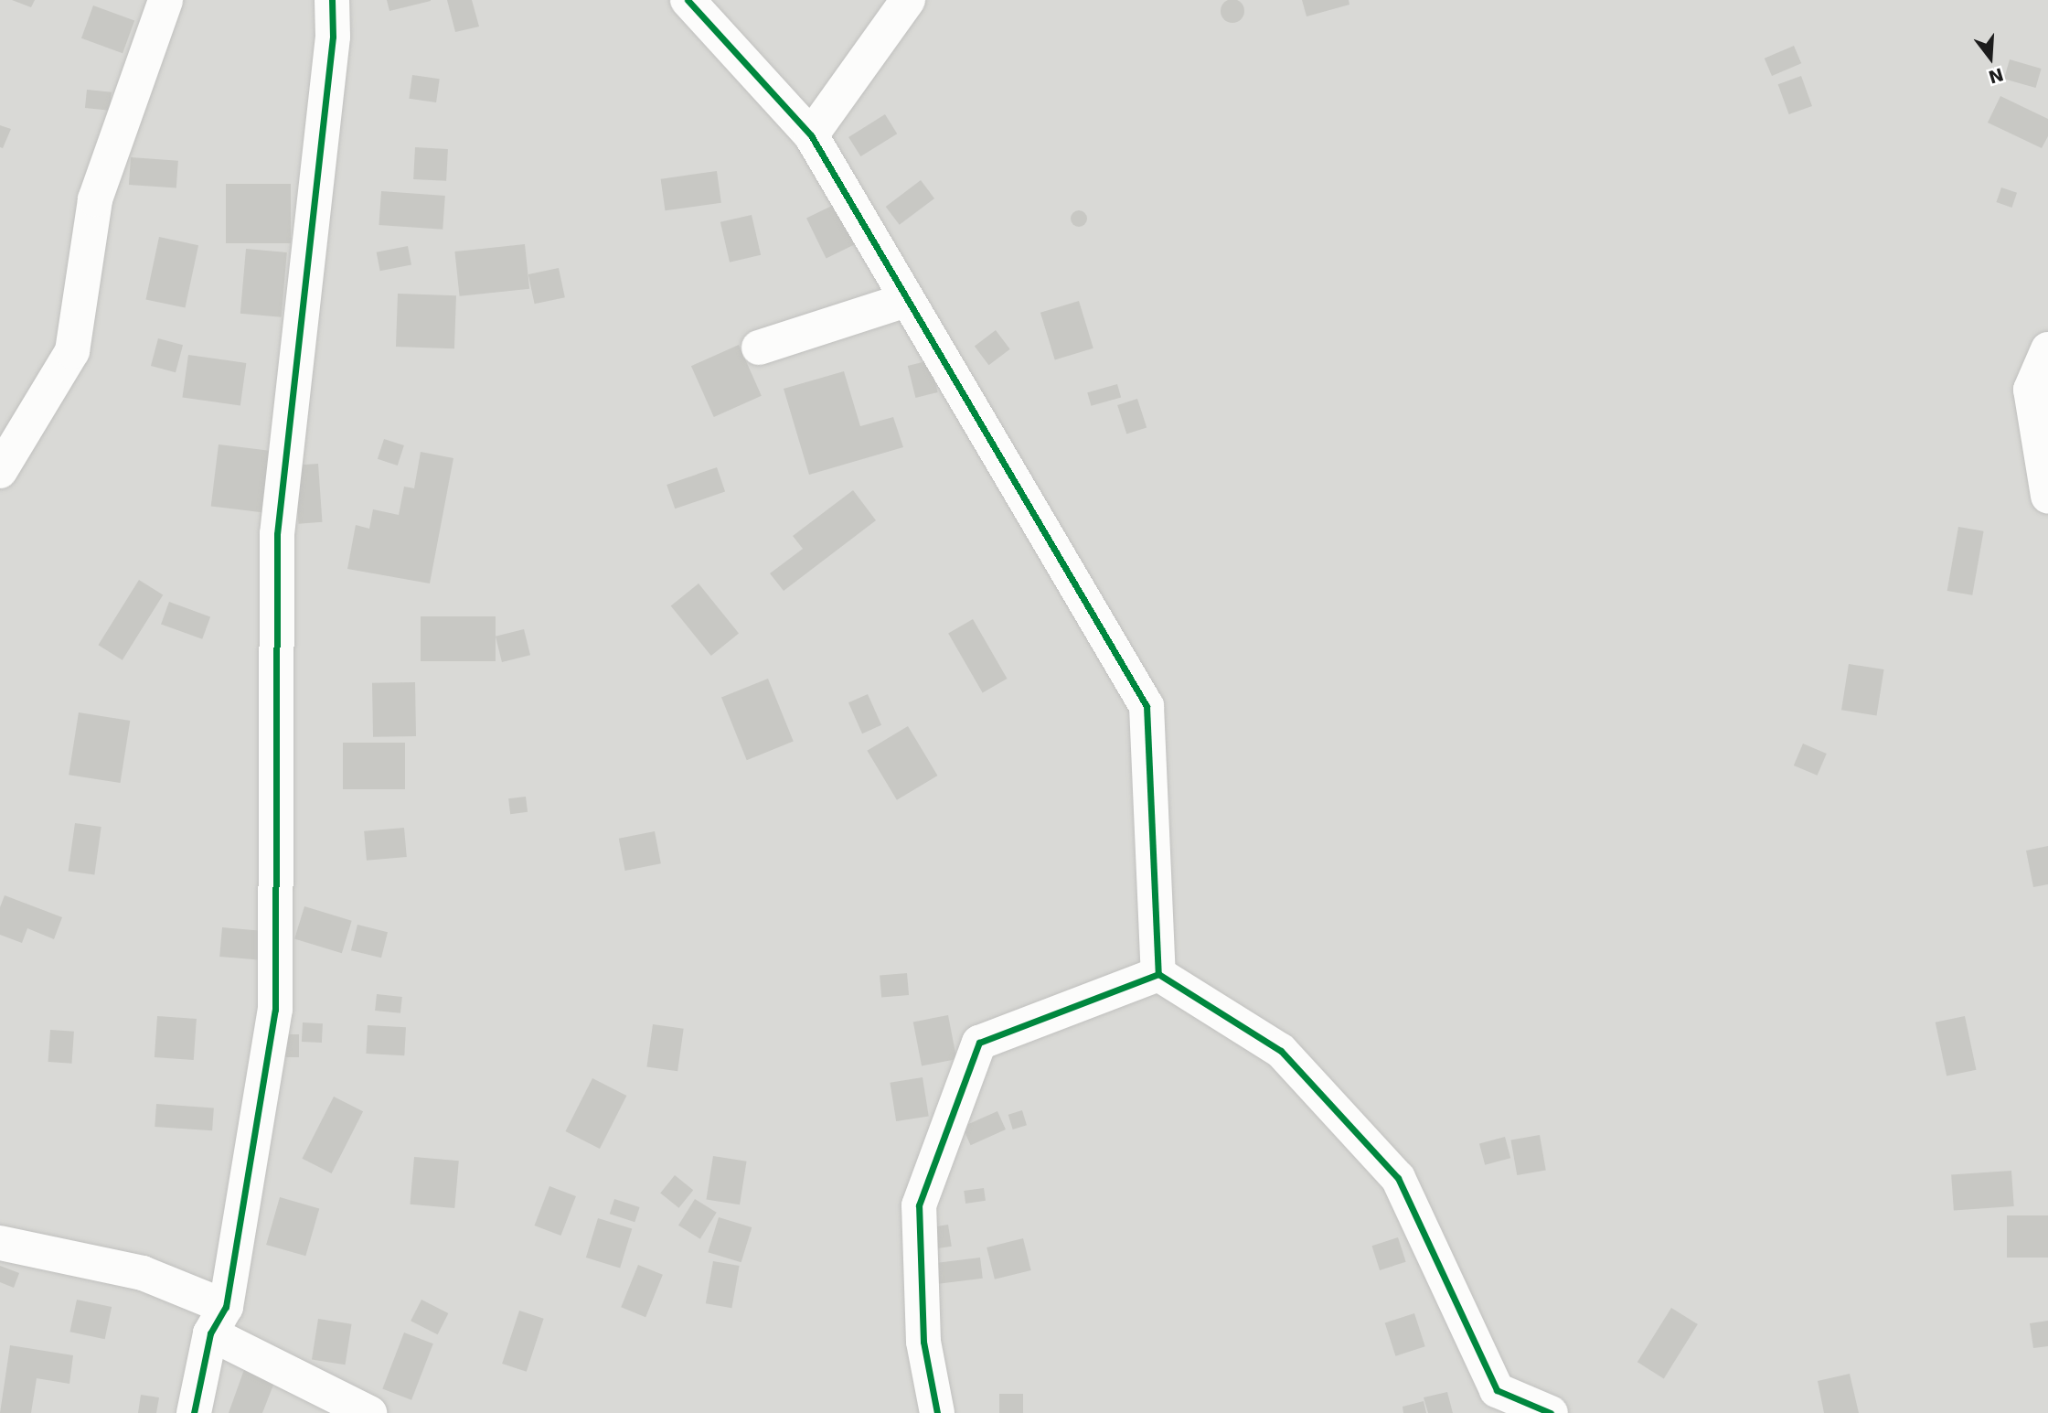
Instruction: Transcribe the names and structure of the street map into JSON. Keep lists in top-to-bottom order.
{
  "north": "bottom"
}
